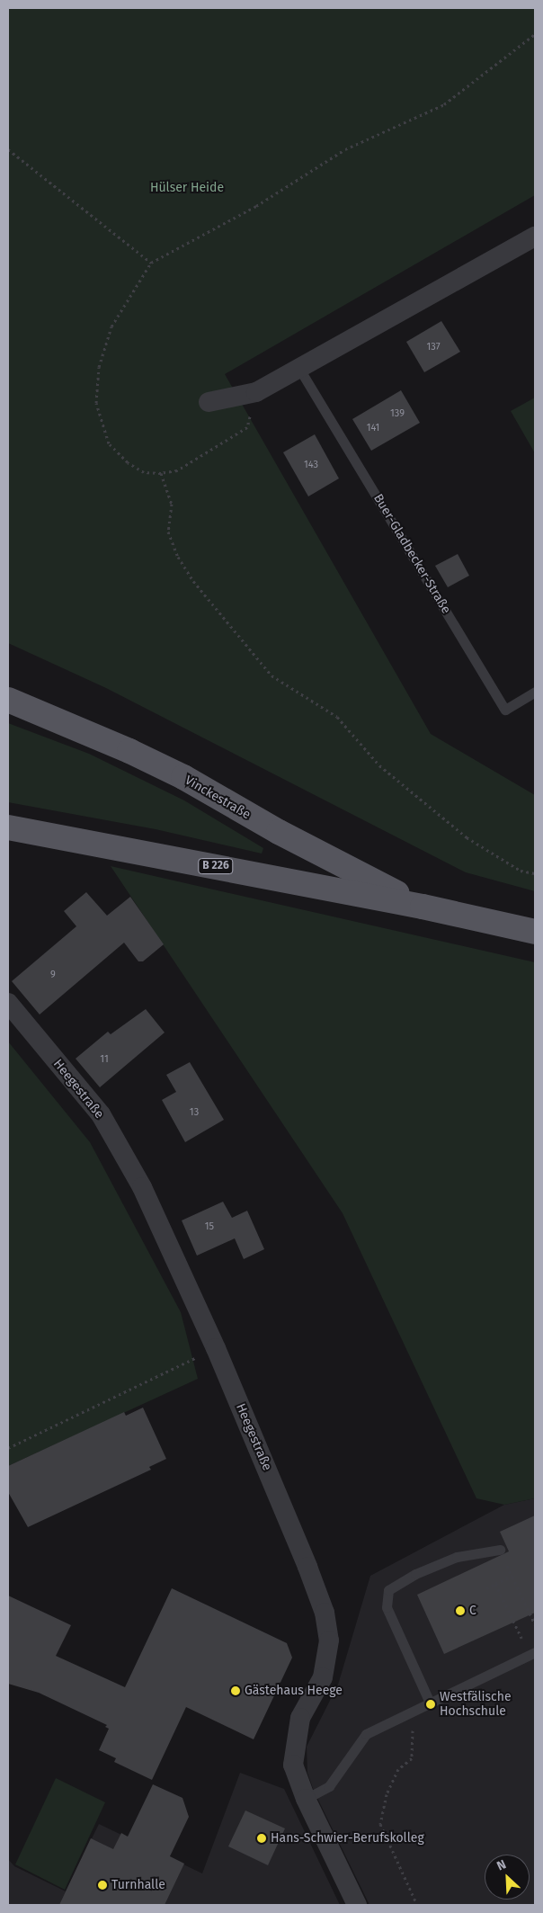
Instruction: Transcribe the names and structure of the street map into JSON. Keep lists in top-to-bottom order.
{
  "streets": {
    "main road": ["Vinckestraße", "B 226"],
    "street": ["Heegestraße"],
    "lane": ["Buer-Gladbecker-Straße"]
  },
  "parks": ["Hülser Heide"],
  "places": [
    "C",
    "Gästehaus Heege",
    "Westfälische Hochschule",
    "Hans-Schwier-Berufskolleg",
    "Turnhalle"
  ],
  "house_numbers": [
    "137",
    "139",
    "141",
    "143",
    "9",
    "11",
    "13",
    "15"
  ],
  "north": "top left"
}
